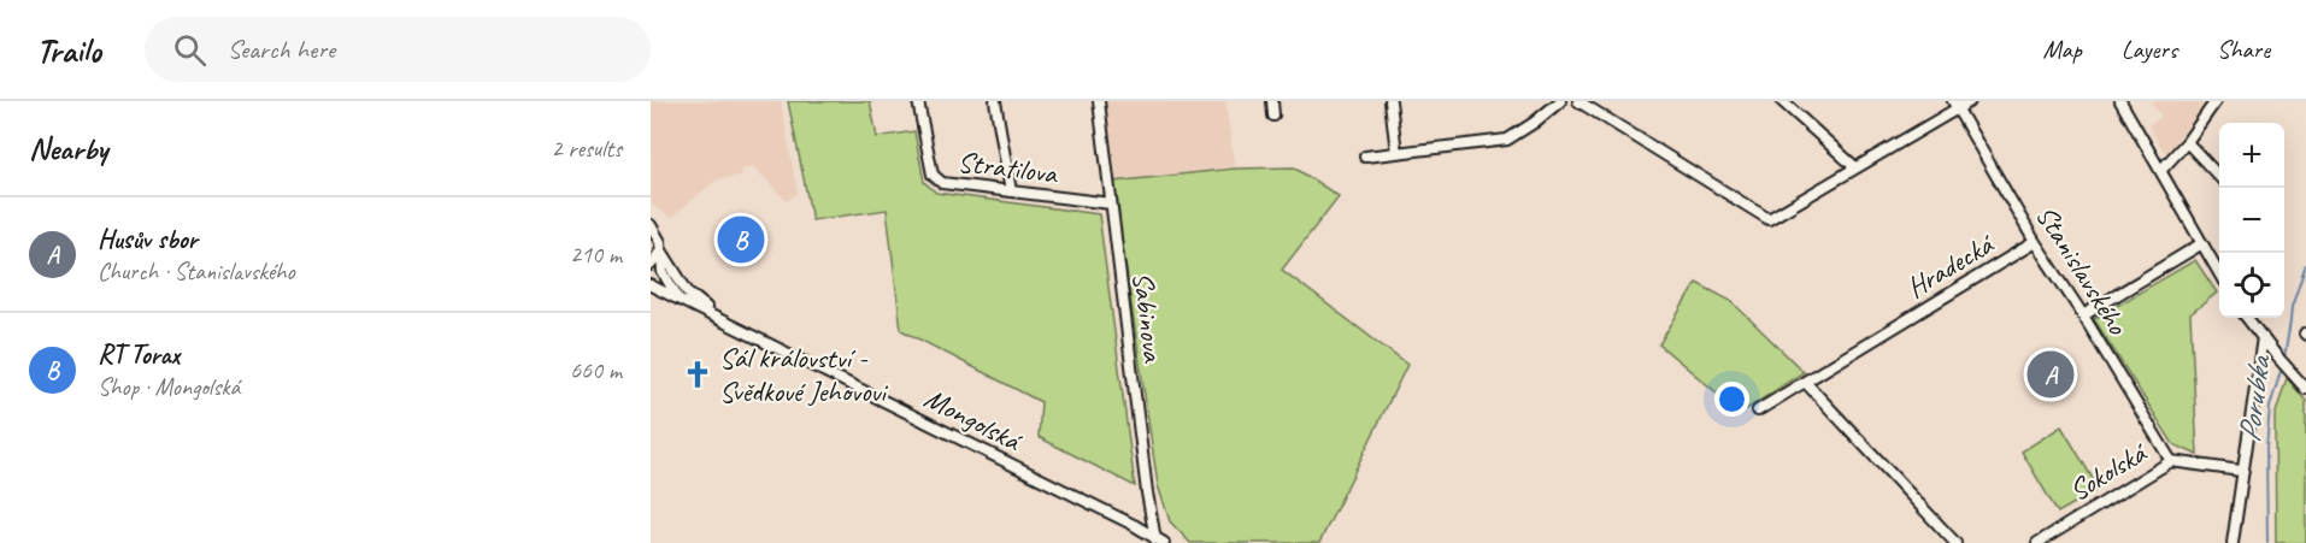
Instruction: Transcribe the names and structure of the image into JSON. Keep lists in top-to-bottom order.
{
  "streets": {
    "street": [
      "Stratilova",
      "Hradecká",
      "Stanislavského",
      "Sabinova",
      "Mongolská",
      "Sokolská"
    ]
  },
  "crossings": [
    ["Stratilova", "Sabinova"],
    ["Hradecká", "Stanislavského"],
    ["Stanislavského", "Sokolská"],
    ["Sabinova", "Mongolská"]
  ],
  "water": ["Porubka"],
  "places": {
    "church": ["Sál království - Svědkové Jehovovi"]
  },
  "page": {
    "header": "Trailo",
    "search": "Search here",
    "nav": ["Map", "Layers", "Share"],
    "heading": ["Nearby", "2 results"],
    "map_buttons": ["+", "−"],
    "list": [
      {
        "mark": "A",
        "name": "Husův sbor",
        "note": "Church · Stanislavského",
        "value": "210 m"
      },
      {
        "mark": "B",
        "name": "RT Torax",
        "note": "Shop · Mongolská",
        "value": "660 m"
      }
    ],
    "pins": ["B", "A"]
  }
}
